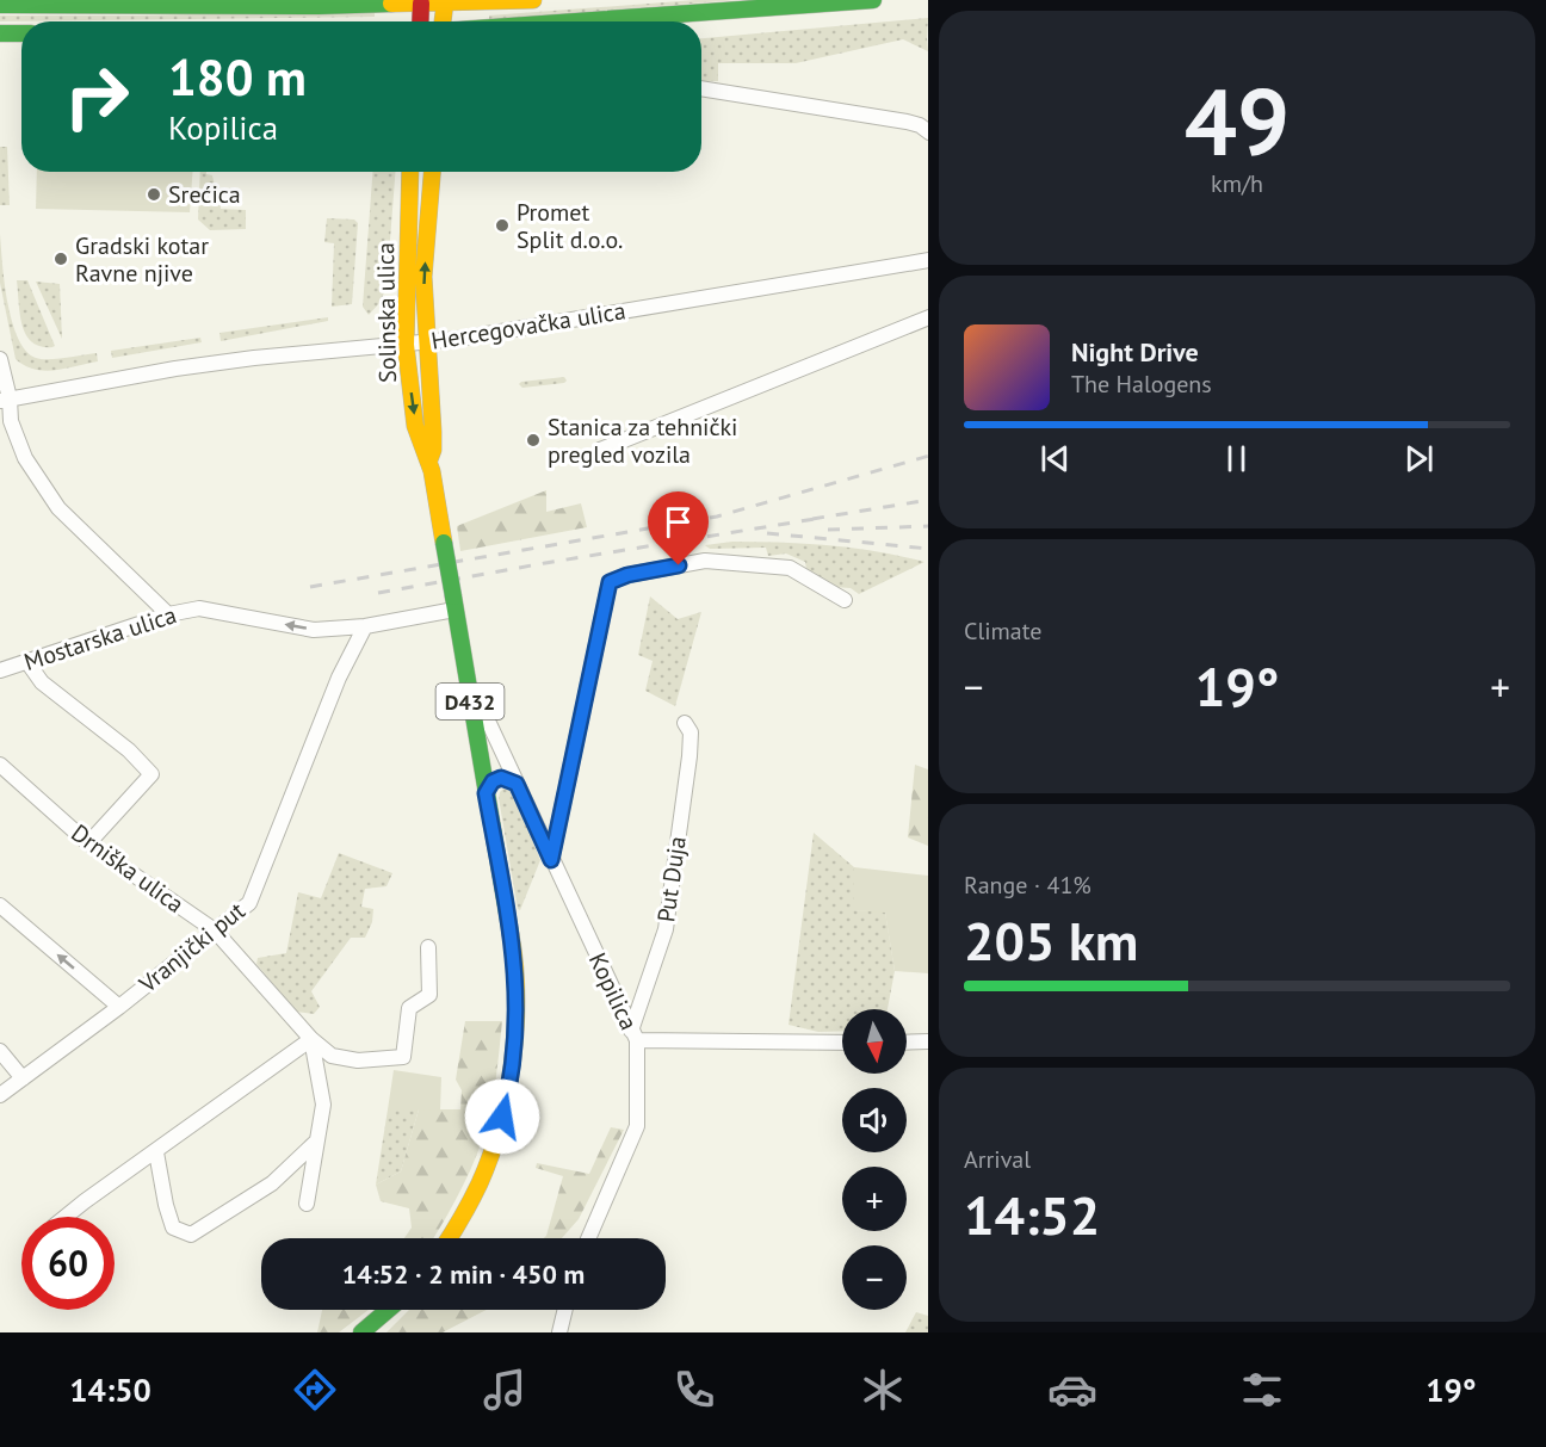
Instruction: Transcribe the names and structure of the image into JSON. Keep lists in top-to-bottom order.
{
  "streets": {
    "main road": ["Solinska ulica", "D432"],
    "street": [
      "Hercegovačka ulica",
      "Mostarska ulica",
      "Drniška ulica",
      "Put Duja",
      "Vranjički put",
      "Kopilica"
    ]
  },
  "crossings": [
    ["Solinska ulica", "Hercegovačka ulica"],
    ["Solinska ulica", "Mostarska ulica"],
    ["Solinska ulica", "D432"],
    ["Mostarska ulica", "D432"],
    ["Mostarska ulica", "Vranjički put"],
    ["D432", "Kopilica"],
    ["Drniška ulica", "Vranjički put"],
    ["Put Duja", "Kopilica"]
  ],
  "one_way": ["Mostarska ulica"],
  "places": [
    "Srećica",
    "Promet Split d.o.o.",
    "Gradski kotar Ravne njive",
    "Stanica za tehnički pregled vozila"
  ],
  "north": "bottom",
  "page": {
    "tile": [
      ["49", "km/h"],
      "Climate",
      ["Range · 41%", "205 km"],
      ["Arrival", "14:52"]
    ],
    "turn": ["180 m", "Kopilica"],
    "song": ["Night Drive", "The Halogens"],
    "heat": ["−", "19°", "+"],
    "map_buttons": ["+", "−"],
    "limit": "60",
    "trip": "14:52 · 2 min · 450 m",
    "tabs": ["14:50", "19°"]
  }
}
